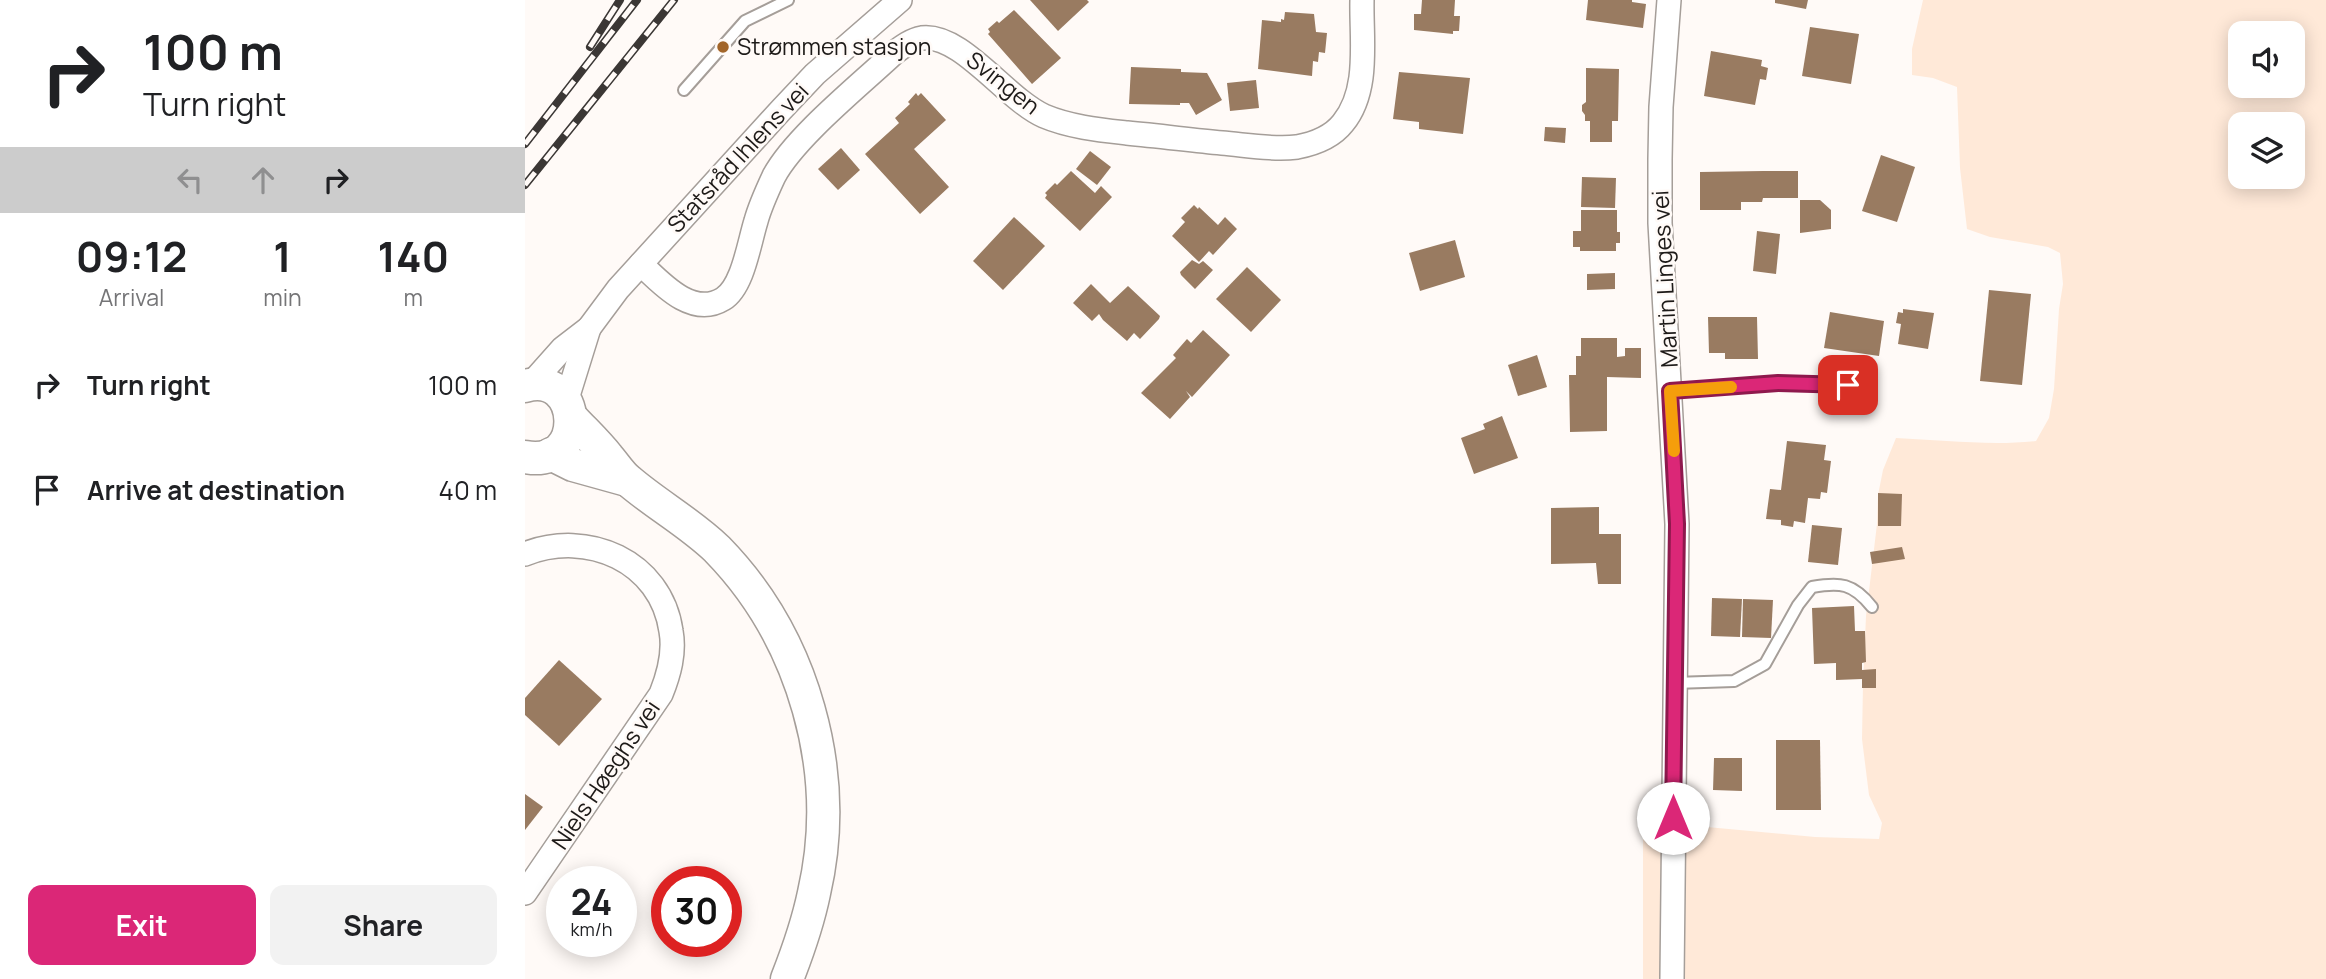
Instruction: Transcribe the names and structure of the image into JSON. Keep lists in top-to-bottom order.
{
  "streets": {
    "main road": ["Statsråd Ihlens vei"],
    "street": ["Svingen", "Martin Linges vei", "Niels Høeghs vei"]
  },
  "crossings": [
    ["Svingen", "Statsråd Ihlens vei"]
  ],
  "places": ["Strømmen stasjon"],
  "page": {
    "turn": ["100 m", "Turn right"],
    "eta": [
      "09:12",
      "Arrival",
      "1",
      "min",
      "140",
      "m"
    ],
    "list": [
      {
        "name": "Turn right",
        "value": "100 m"
      },
      {
        "name": "Arrive at destination",
        "value": "40 m"
      }
    ],
    "speed": "24 km/h",
    "limit": "30",
    "buttons": ["Exit", "Share"]
  }
}
